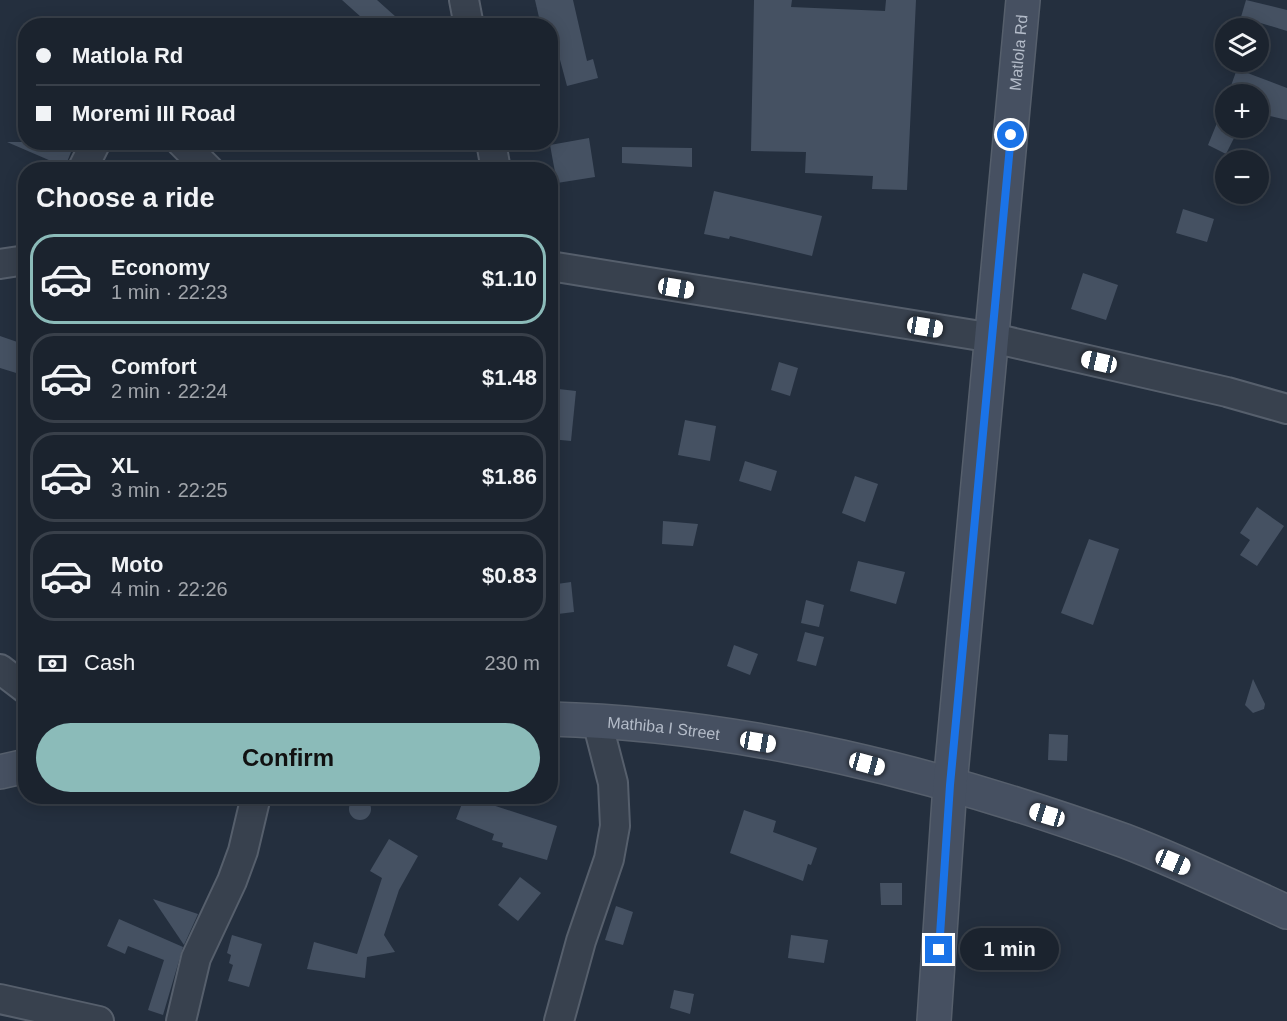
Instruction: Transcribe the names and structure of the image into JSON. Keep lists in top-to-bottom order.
{
  "streets": {
    "street": ["Matlola Rd", "Mathiba I Street"]
  },
  "crossings": [
    ["Matlola Rd", "Mathiba I Street"]
  ],
  "page": {
    "map_buttons": ["+", "−"],
    "banner": ["Matlola Rd", "Moremi III Road"],
    "heading": "Choose a ride",
    "list": [
      {
        "name": "Economy",
        "note": "1 min · 22:23",
        "value": "$1.10"
      },
      {
        "name": "Comfort",
        "note": "2 min · 22:24",
        "value": "$1.48"
      },
      {
        "name": "XL",
        "note": "3 min · 22:25",
        "value": "$1.86"
      },
      {
        "name": "Moto",
        "note": "4 min · 22:26",
        "value": "$0.83"
      }
    ],
    "pay": ["Cash", "230 m"],
    "buttons": "Confirm",
    "bubble": "1 min"
  }
}
